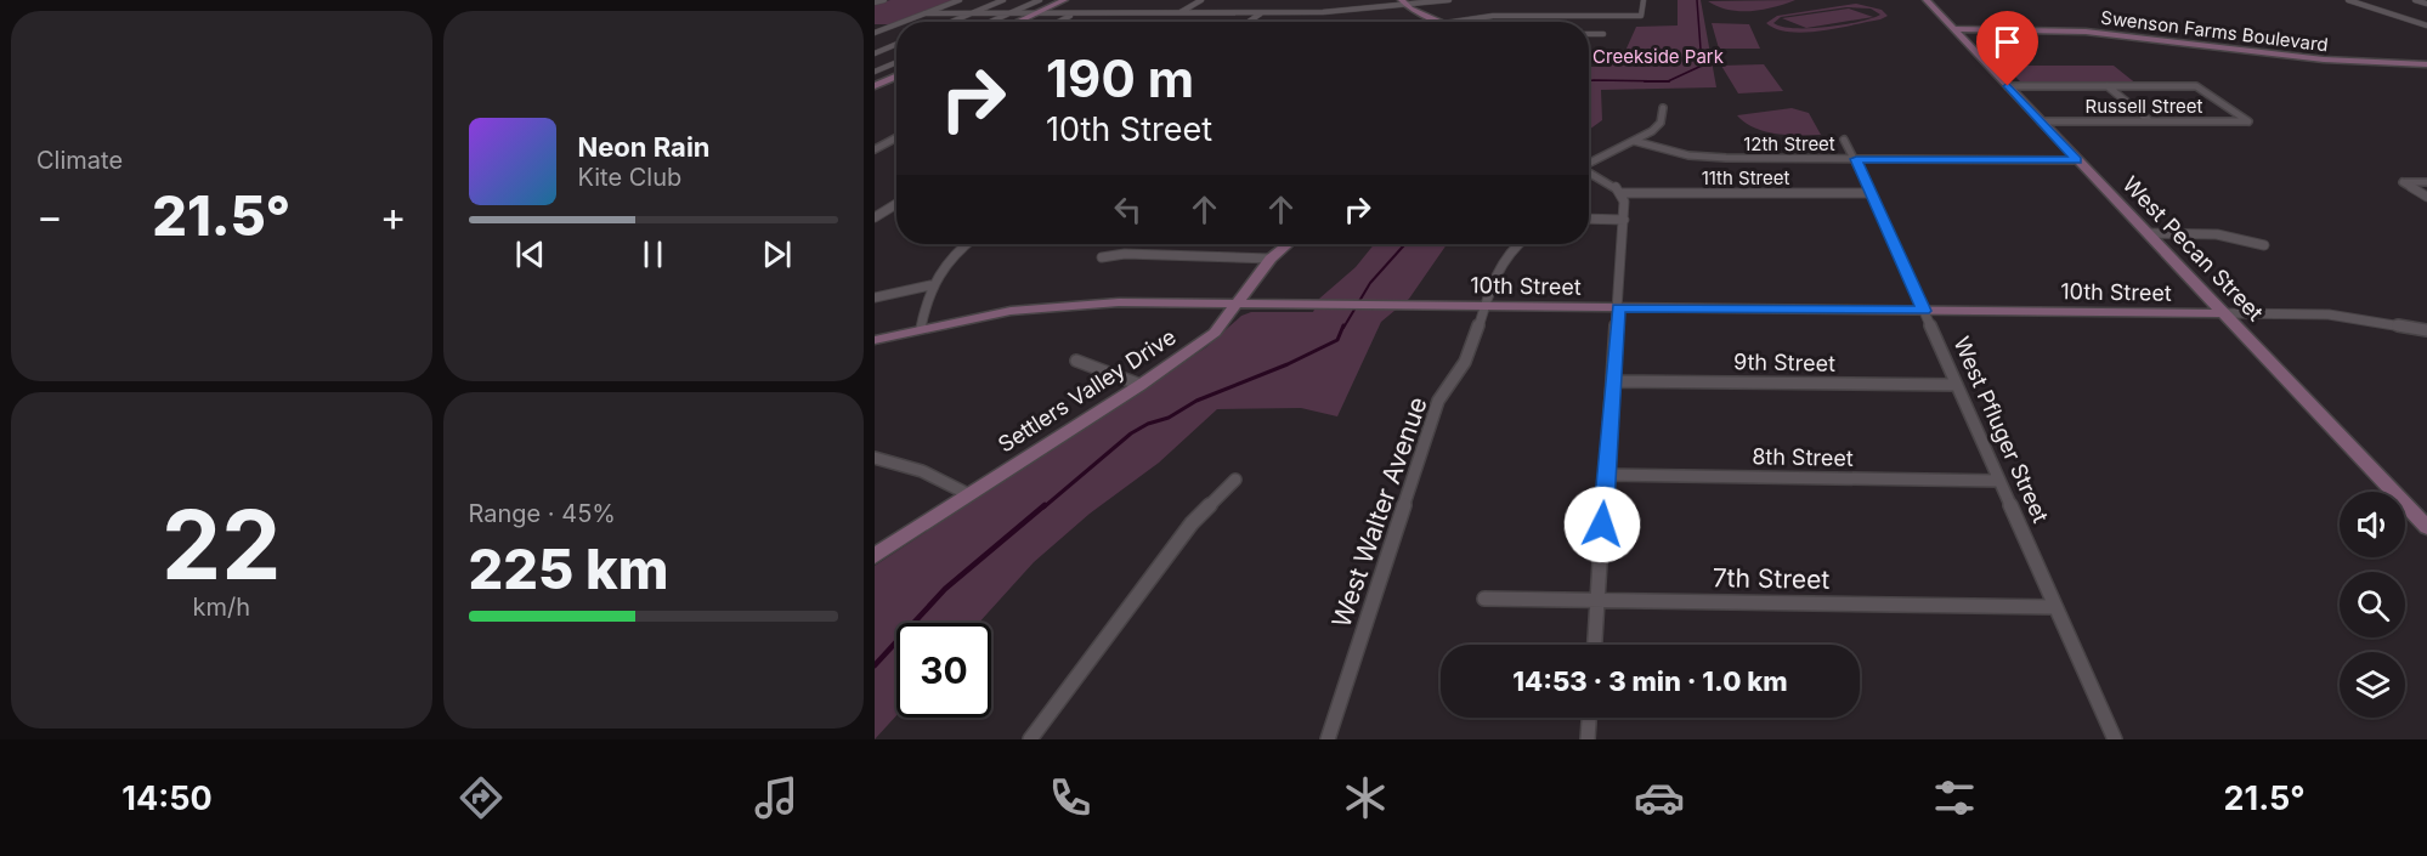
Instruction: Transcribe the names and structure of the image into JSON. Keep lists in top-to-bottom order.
{
  "streets": {
    "street": [
      "Swenson Farms Boulevard",
      "Russell Street",
      "12th Street",
      "11th Street",
      "West Pecan Street",
      "10th Street",
      "9th Street",
      "Settlers Valley Drive",
      "West Pfluger Street",
      "8th Street",
      "West Walter Avenue",
      "7th Street"
    ]
  },
  "crossings": [
    ["Swenson Farms Boulevard", "West Pecan Street"],
    ["Russell Street", "West Pecan Street"],
    ["12th Street", "West Pecan Street"],
    ["12th Street", "West Pfluger Street"],
    ["11th Street", "West Pfluger Street"],
    ["West Pecan Street", "10th Street"],
    ["10th Street", "Settlers Valley Drive"],
    ["10th Street", "West Pfluger Street"],
    ["10th Street", "West Walter Avenue"],
    ["9th Street", "West Pfluger Street"],
    ["West Pfluger Street", "8th Street"],
    ["West Pfluger Street", "7th Street"]
  ],
  "parks": ["Creekside Park"],
  "page": {
    "tile": [
      "Climate",
      ["22", "km/h"],
      ["Range · 45%", "225 km"]
    ],
    "turn": ["190 m", "10th Street"],
    "song": ["Neon Rain", "Kite Club"],
    "heat": ["−", "21.5°", "+"],
    "limit": "30",
    "trip": "14:53 · 3 min · 1.0 km",
    "tabs": ["14:50", "21.5°"]
  }
}
